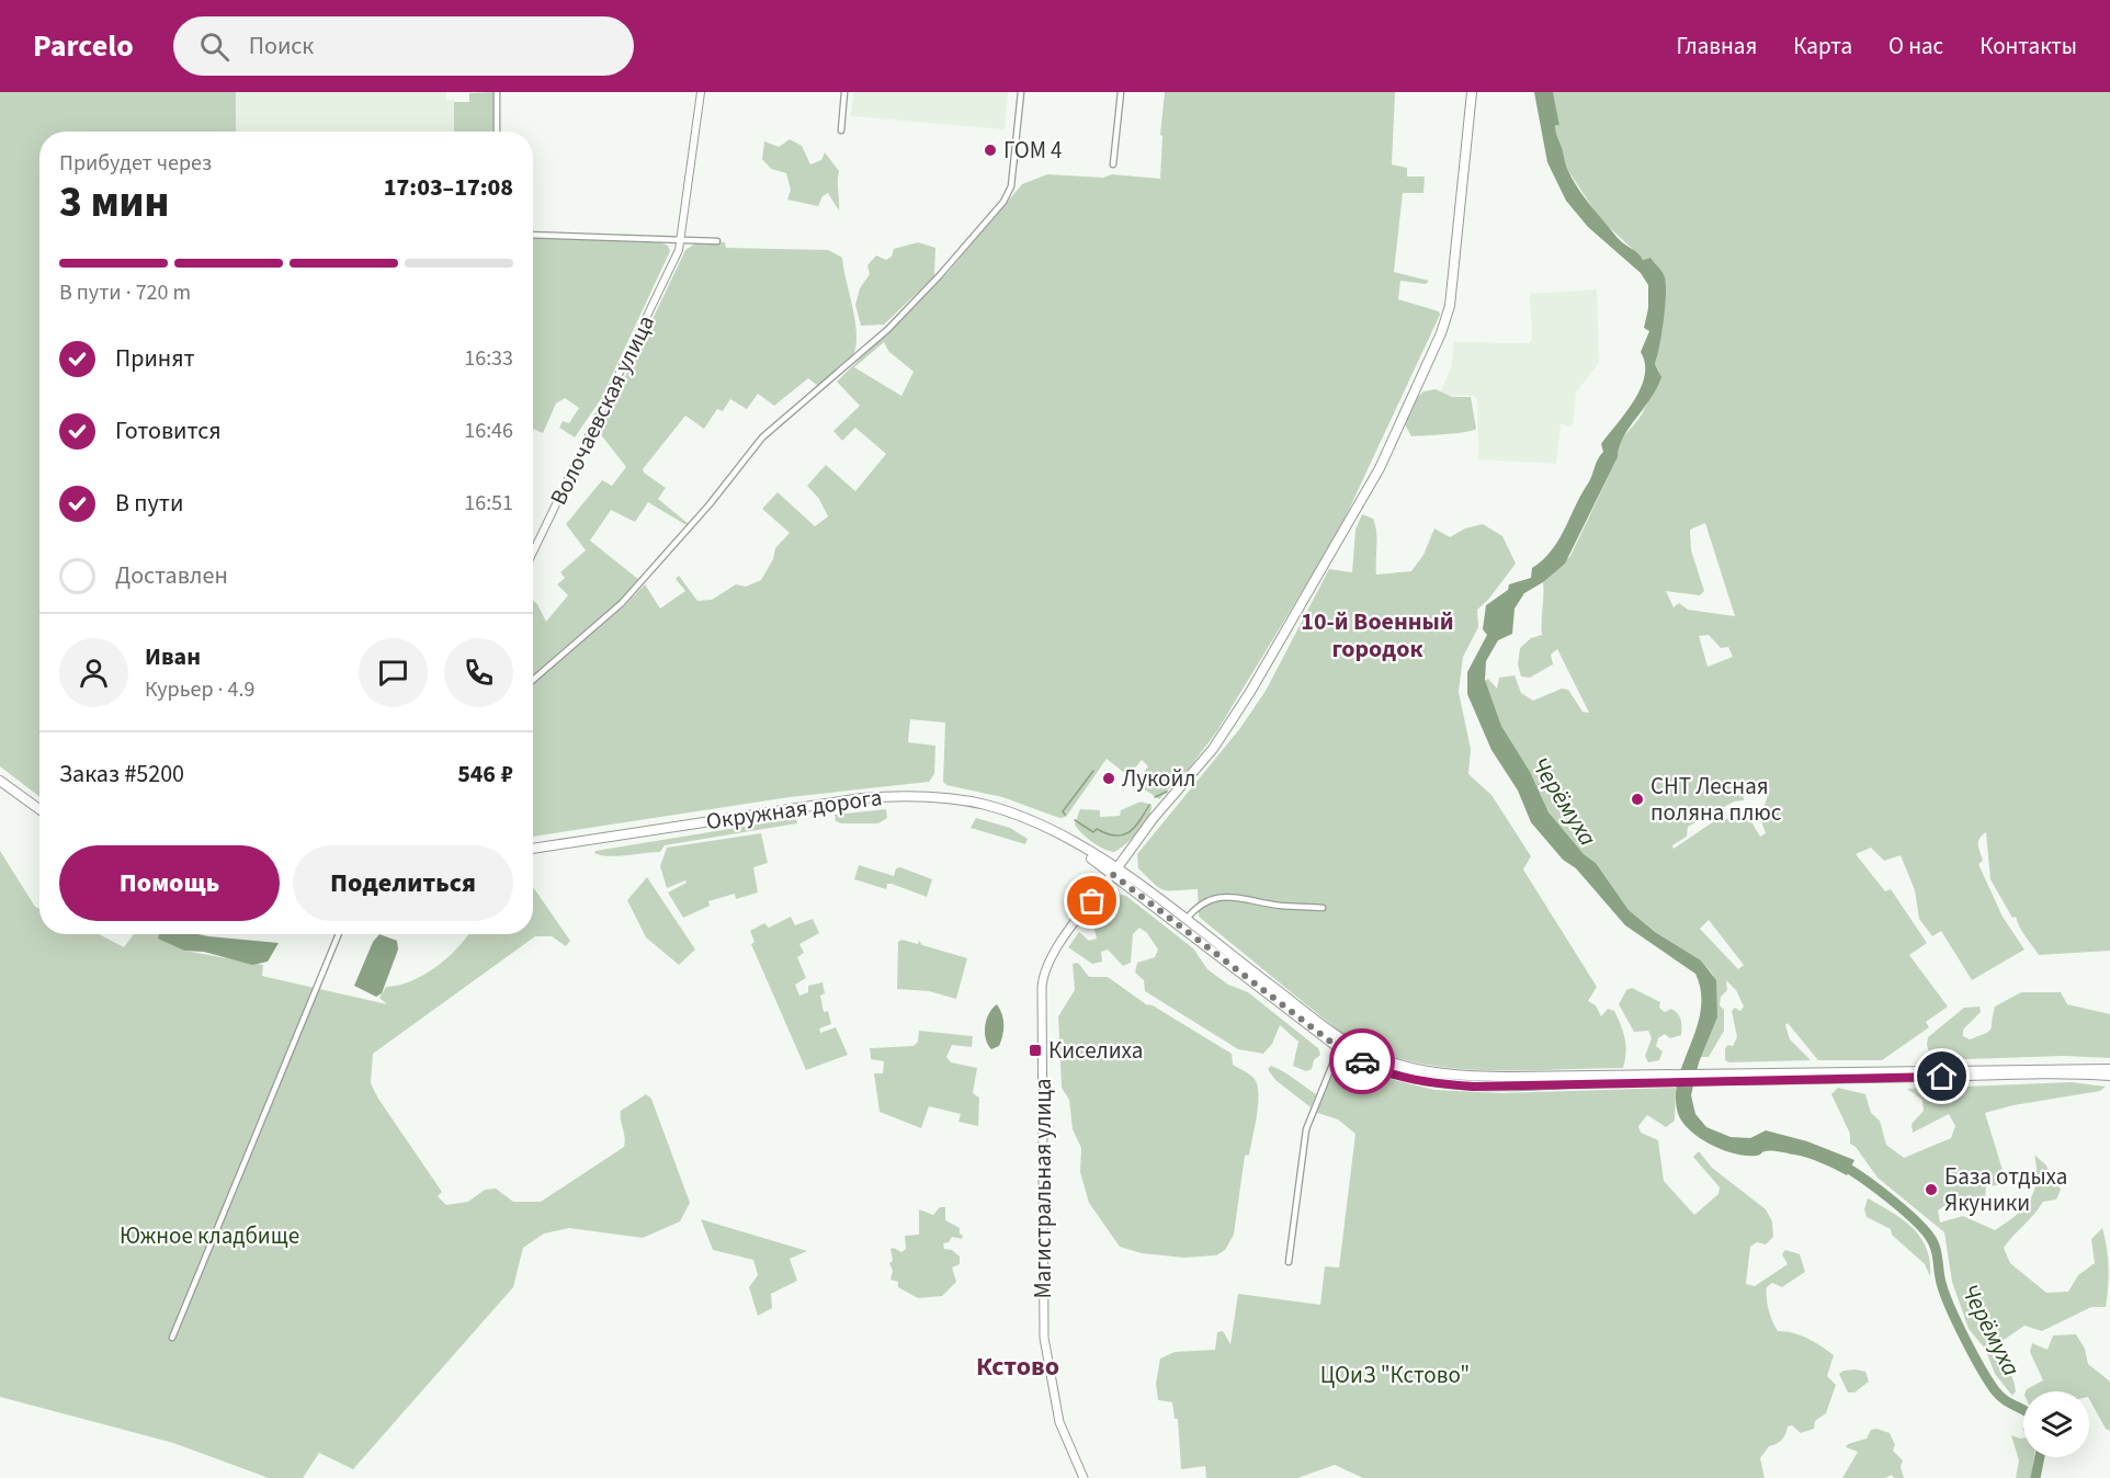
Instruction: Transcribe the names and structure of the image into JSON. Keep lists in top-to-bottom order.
{
  "streets": {
    "main road": ["Окружная дорога", "Магистральная улица"],
    "street": ["Волочаевская улица"]
  },
  "crossings": [
    ["Окружная дорога", "Магистральная улица"]
  ],
  "districts": ["10-й Военный городок", "Кстово"],
  "water": ["Черёмуха"],
  "parks": ["Южное кладбище", "ЦОиЗ \"Кстово\""],
  "places": {
    "other": [
      "ГОМ 4",
      "Лукойл",
      "СНТ Лесная поляна плюс",
      "База отдыха Якуники"
    ],
    "transit": ["Киселиха"]
  },
  "page": {
    "header": "Parcelo",
    "search": "Поиск",
    "nav": [
      "Главная",
      "Карта",
      "О нас",
      "Контакты"
    ],
    "heading": ["3 мин", "Прибудет через", "17:03–17:08"],
    "panel": [
      "Иван",
      "Курьер · 4.9",
      "Заказ #5200",
      "546 ₽"
    ],
    "bar": "В пути · 720 m",
    "list": [
      ["Принят", "16:33"],
      ["Готовится", "16:46"],
      ["В пути", "16:51"],
      "Доставлен"
    ],
    "buttons": ["Помощь", "Поделиться"]
  }
}
